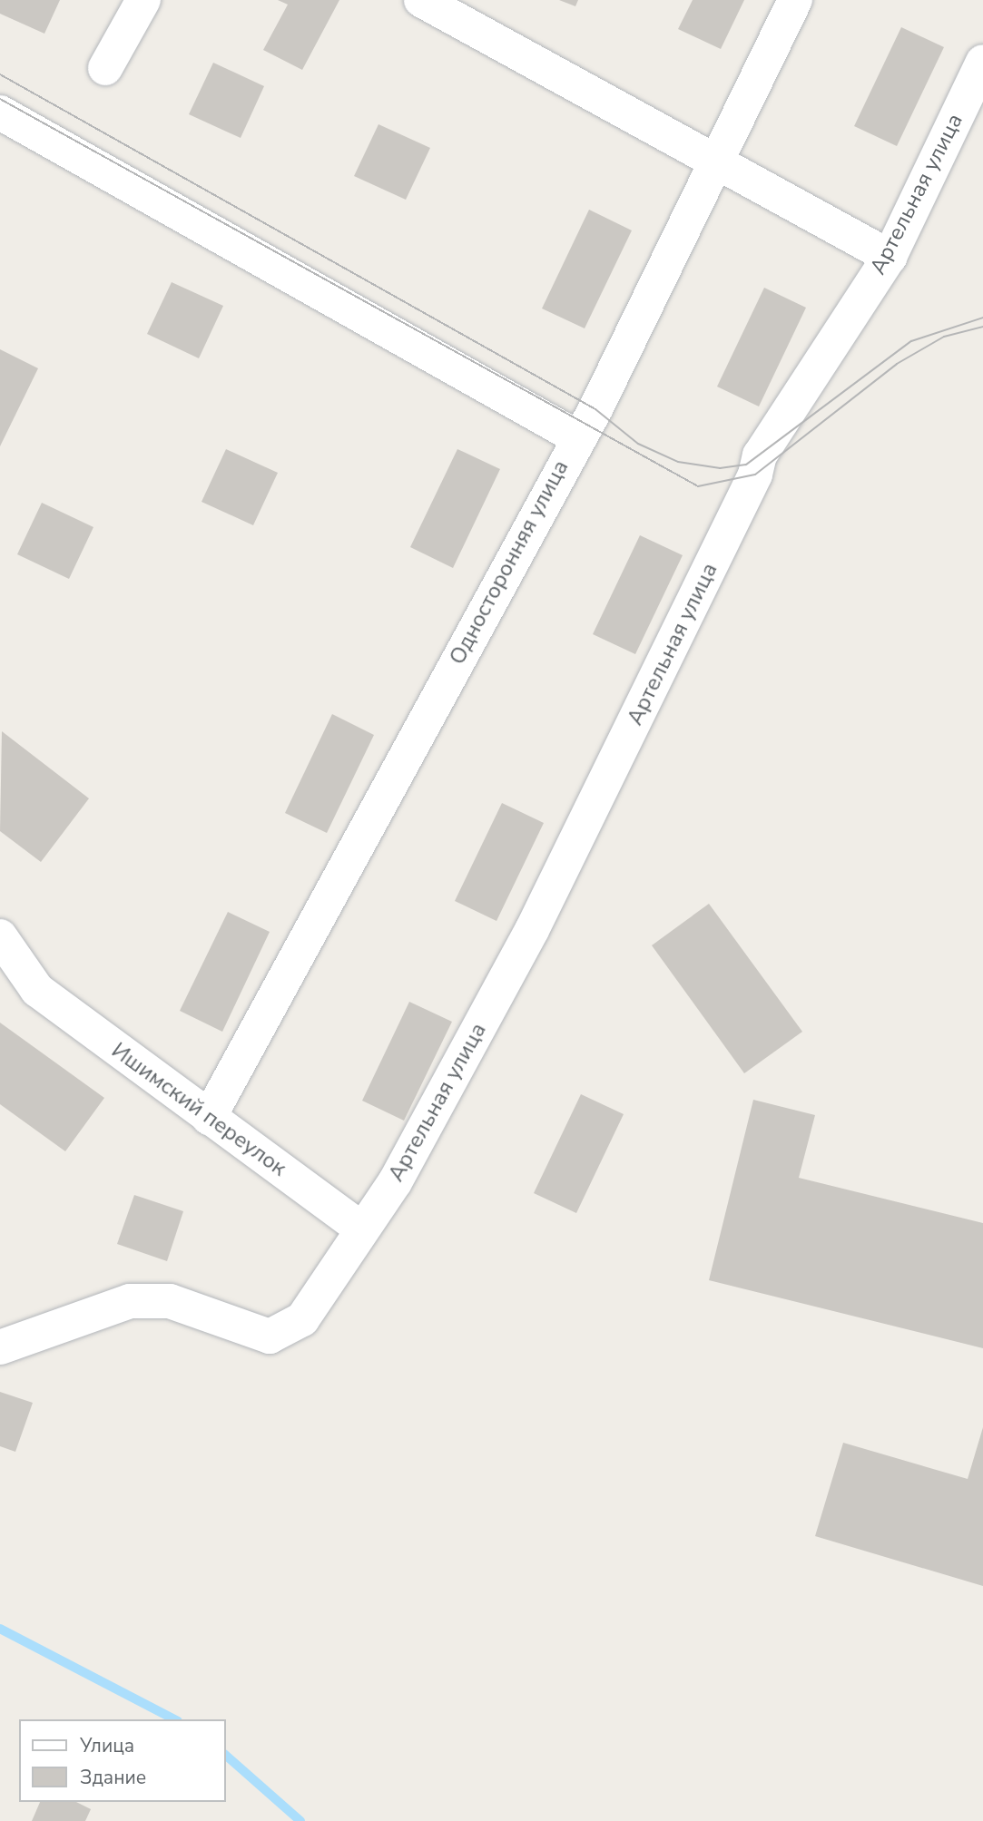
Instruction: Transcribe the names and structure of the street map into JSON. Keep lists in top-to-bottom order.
{
  "streets": {
    "street": ["Артельная улица", "Односторонняя улица", "Ишимский переулок"]
  },
  "crossings": [
    ["Артельная улица", "Ишимский переулок"],
    ["Односторонняя улица", "Ишимский переулок"]
  ],
  "legend": ["Улица", "Здание"]
}
